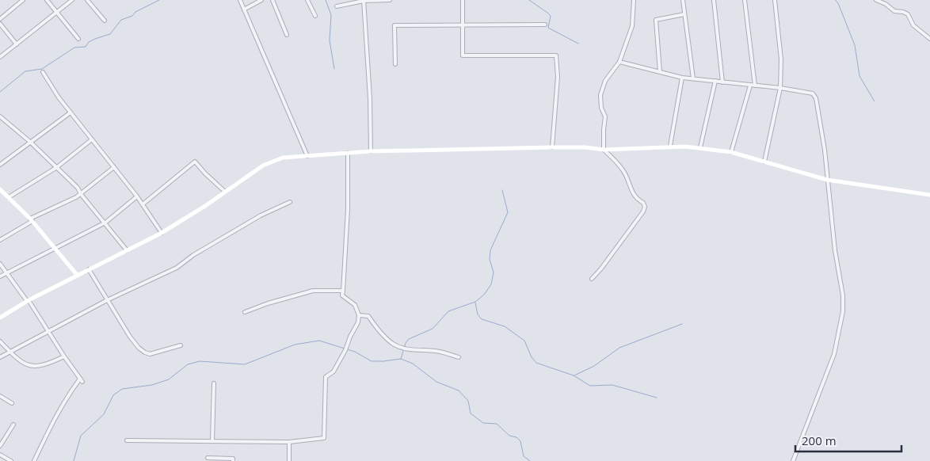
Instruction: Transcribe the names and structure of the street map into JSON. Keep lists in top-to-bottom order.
{
  "scale_bar": "200 m"
}
